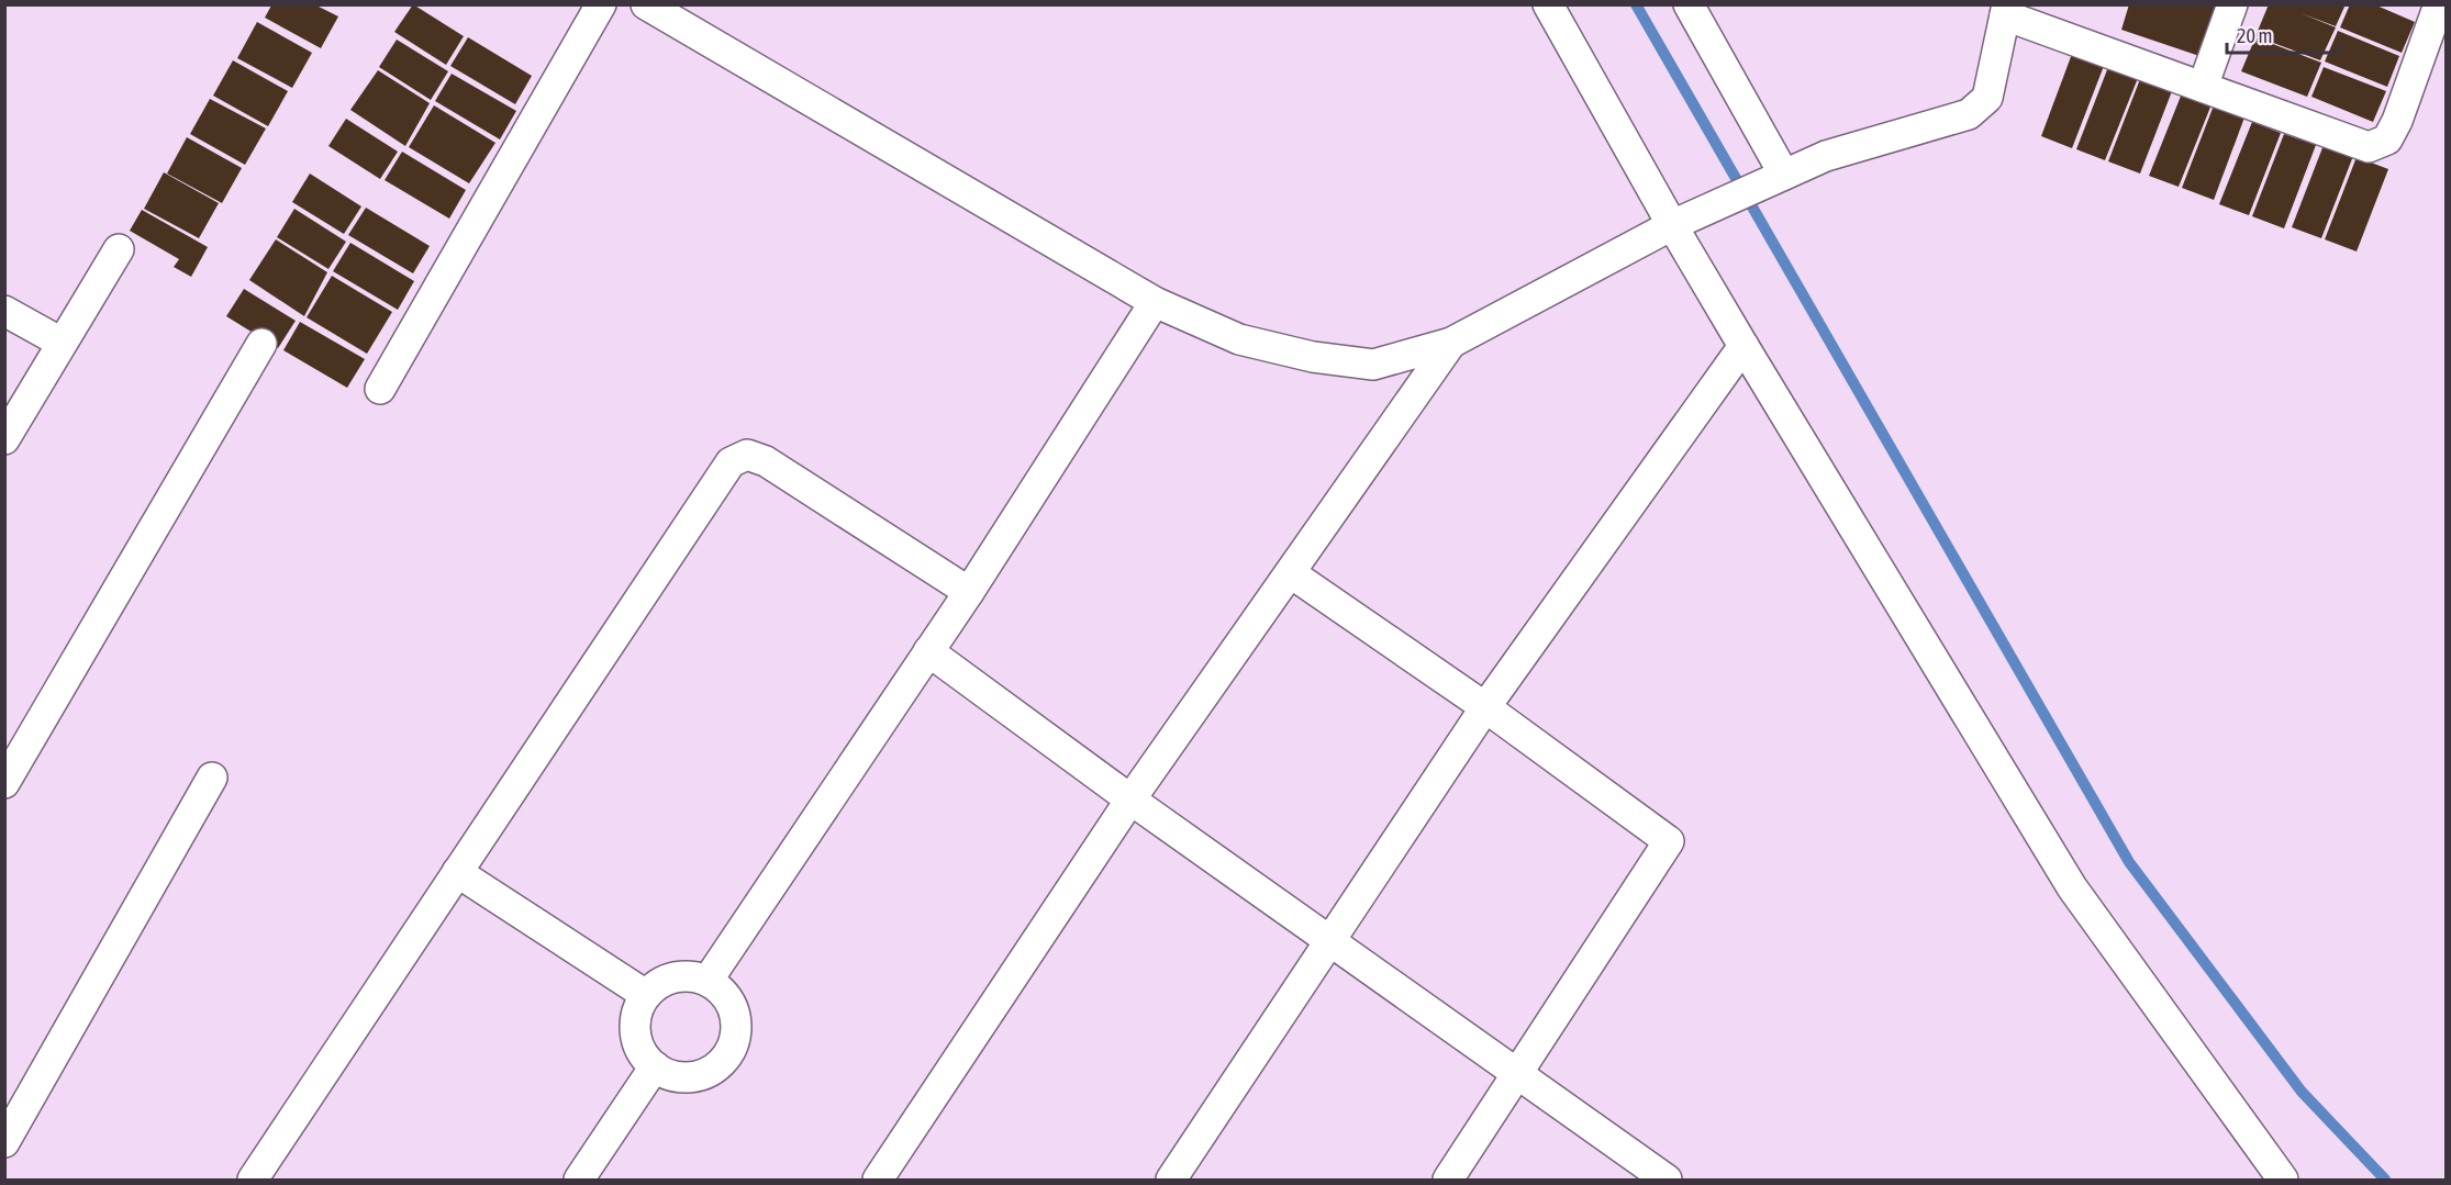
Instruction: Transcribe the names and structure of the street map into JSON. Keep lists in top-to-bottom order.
{
  "scale_bar": "20 m"
}
